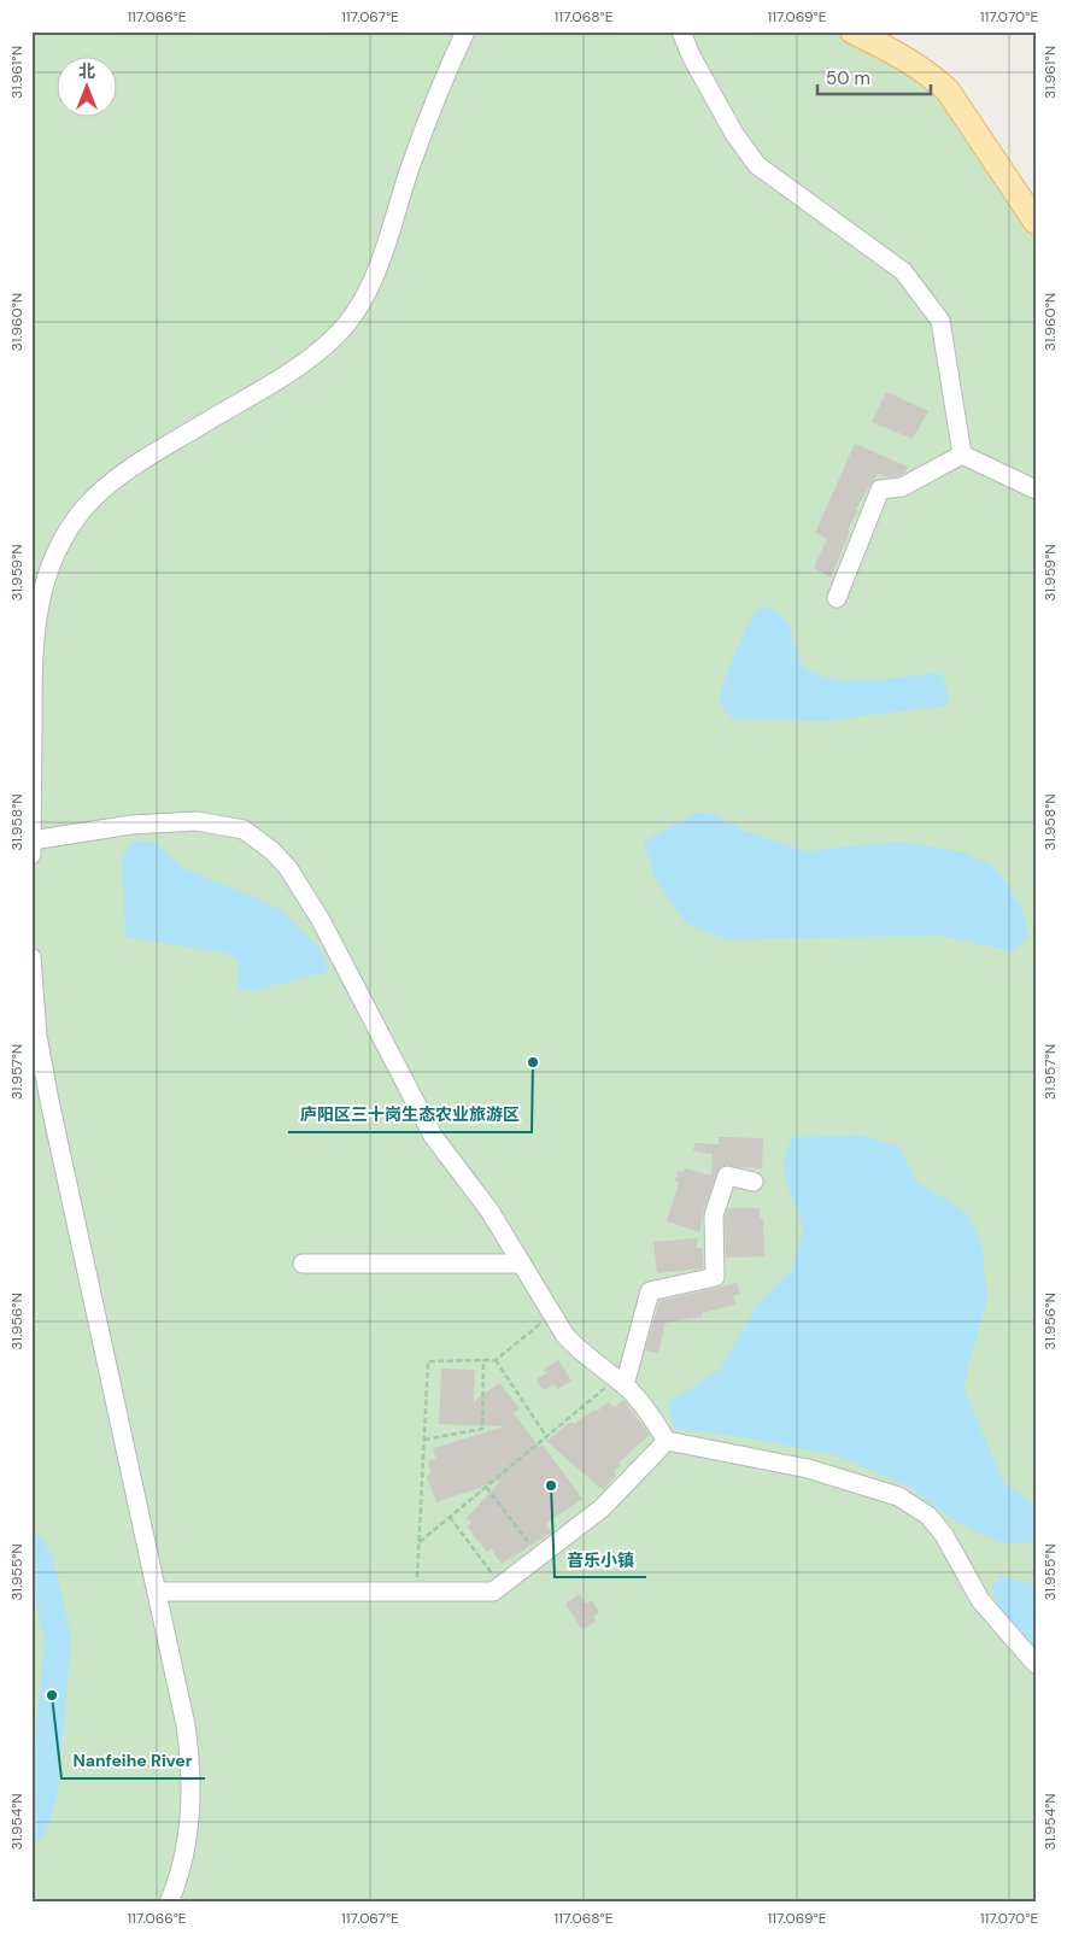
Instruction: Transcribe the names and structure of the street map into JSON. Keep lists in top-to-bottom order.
{
  "places": ["庐阳区三十岗生态农业旅游区", "音乐小镇", "Nanfeihe River"],
  "scale_bar": "50 m",
  "north": "top",
  "coordinates": [
    "117.066°E",
    "117.067°E",
    "117.068°E",
    "117.069°E",
    "117.070°E",
    "31.961°N",
    "31.960°N",
    "31.959°N",
    "31.958°N",
    "31.957°N",
    "31.956°N",
    "31.955°N",
    "31.954°N"
  ]
}
